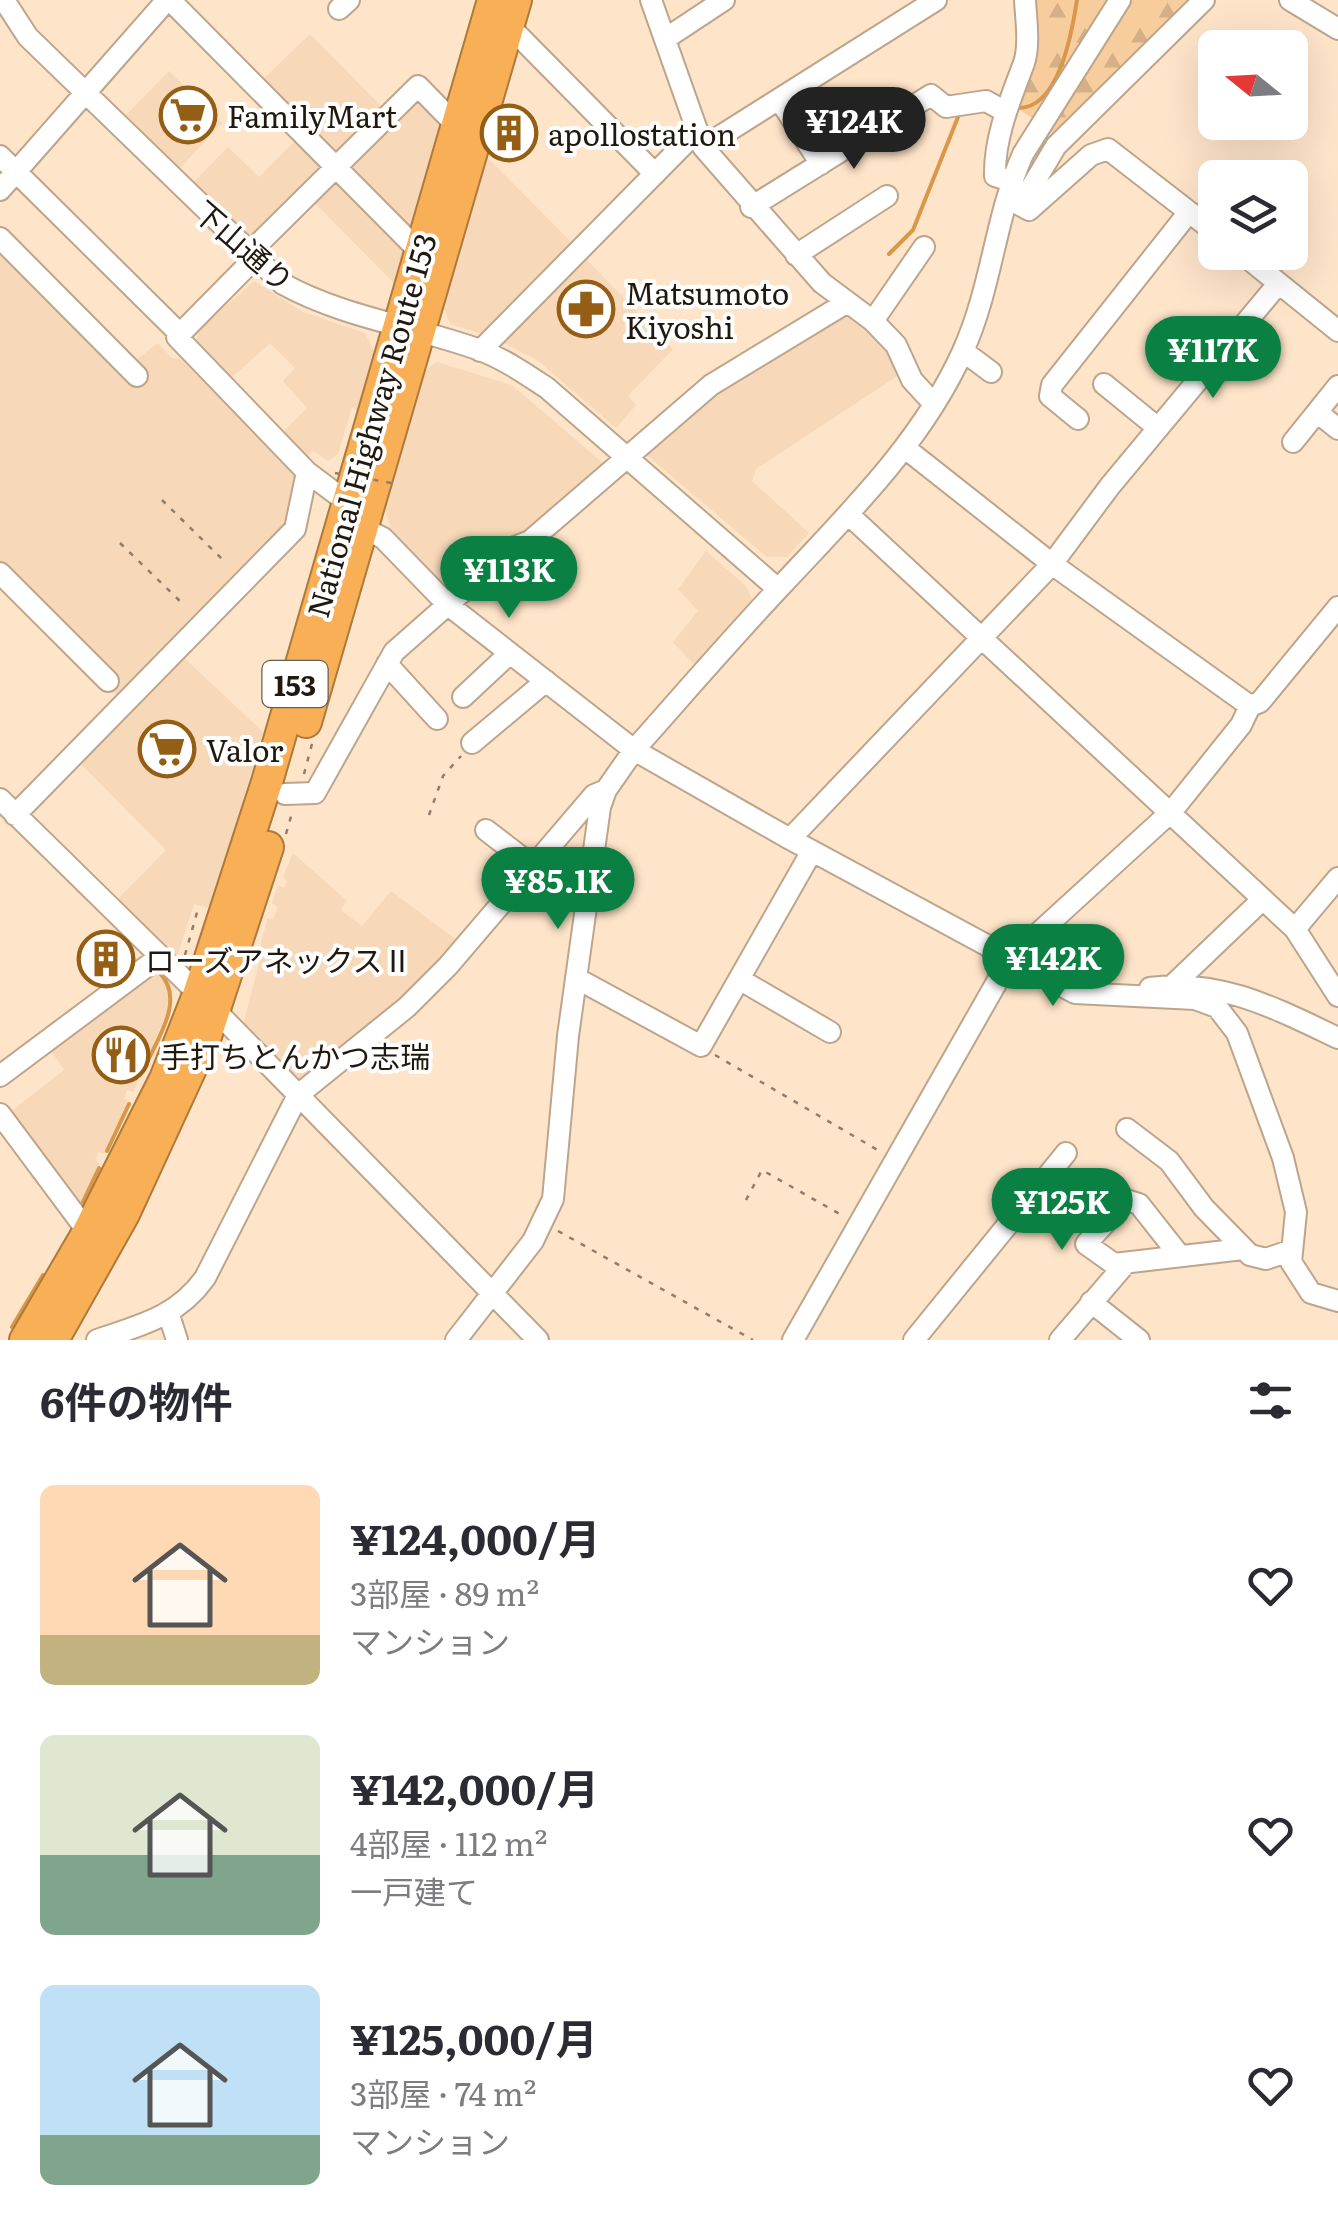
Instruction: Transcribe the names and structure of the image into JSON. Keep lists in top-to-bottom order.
{
  "streets": {
    "highway": ["National Highway Route 153", "153"],
    "street": ["下山通り"]
  },
  "crossings": [
    ["下山通り", "National Highway Route 153"]
  ],
  "places": {
    "supermarket": ["FamilyMart", "Valor"],
    "building": ["apollostation", "ローズアネックスⅡ"],
    "pharmacy": ["Matsumoto Kiyoshi"],
    "restaurant": ["手打ちとんかつ志瑞"]
  },
  "north": "left",
  "page": {
    "price": [
      "¥124K",
      "¥117K",
      "¥113K",
      "¥85.1K",
      "¥142K",
      "¥125K"
    ],
    "heading": "6件の物件",
    "list": [
      {
        "name": "¥124,000/月",
        "note": "3部屋 · 89 m² · マンション"
      },
      {
        "name": "¥142,000/月",
        "note": "4部屋 · 112 m² · 一戸建て"
      },
      {
        "name": "¥125,000/月",
        "note": "3部屋 · 74 m² · マンション"
      }
    ]
  }
}
